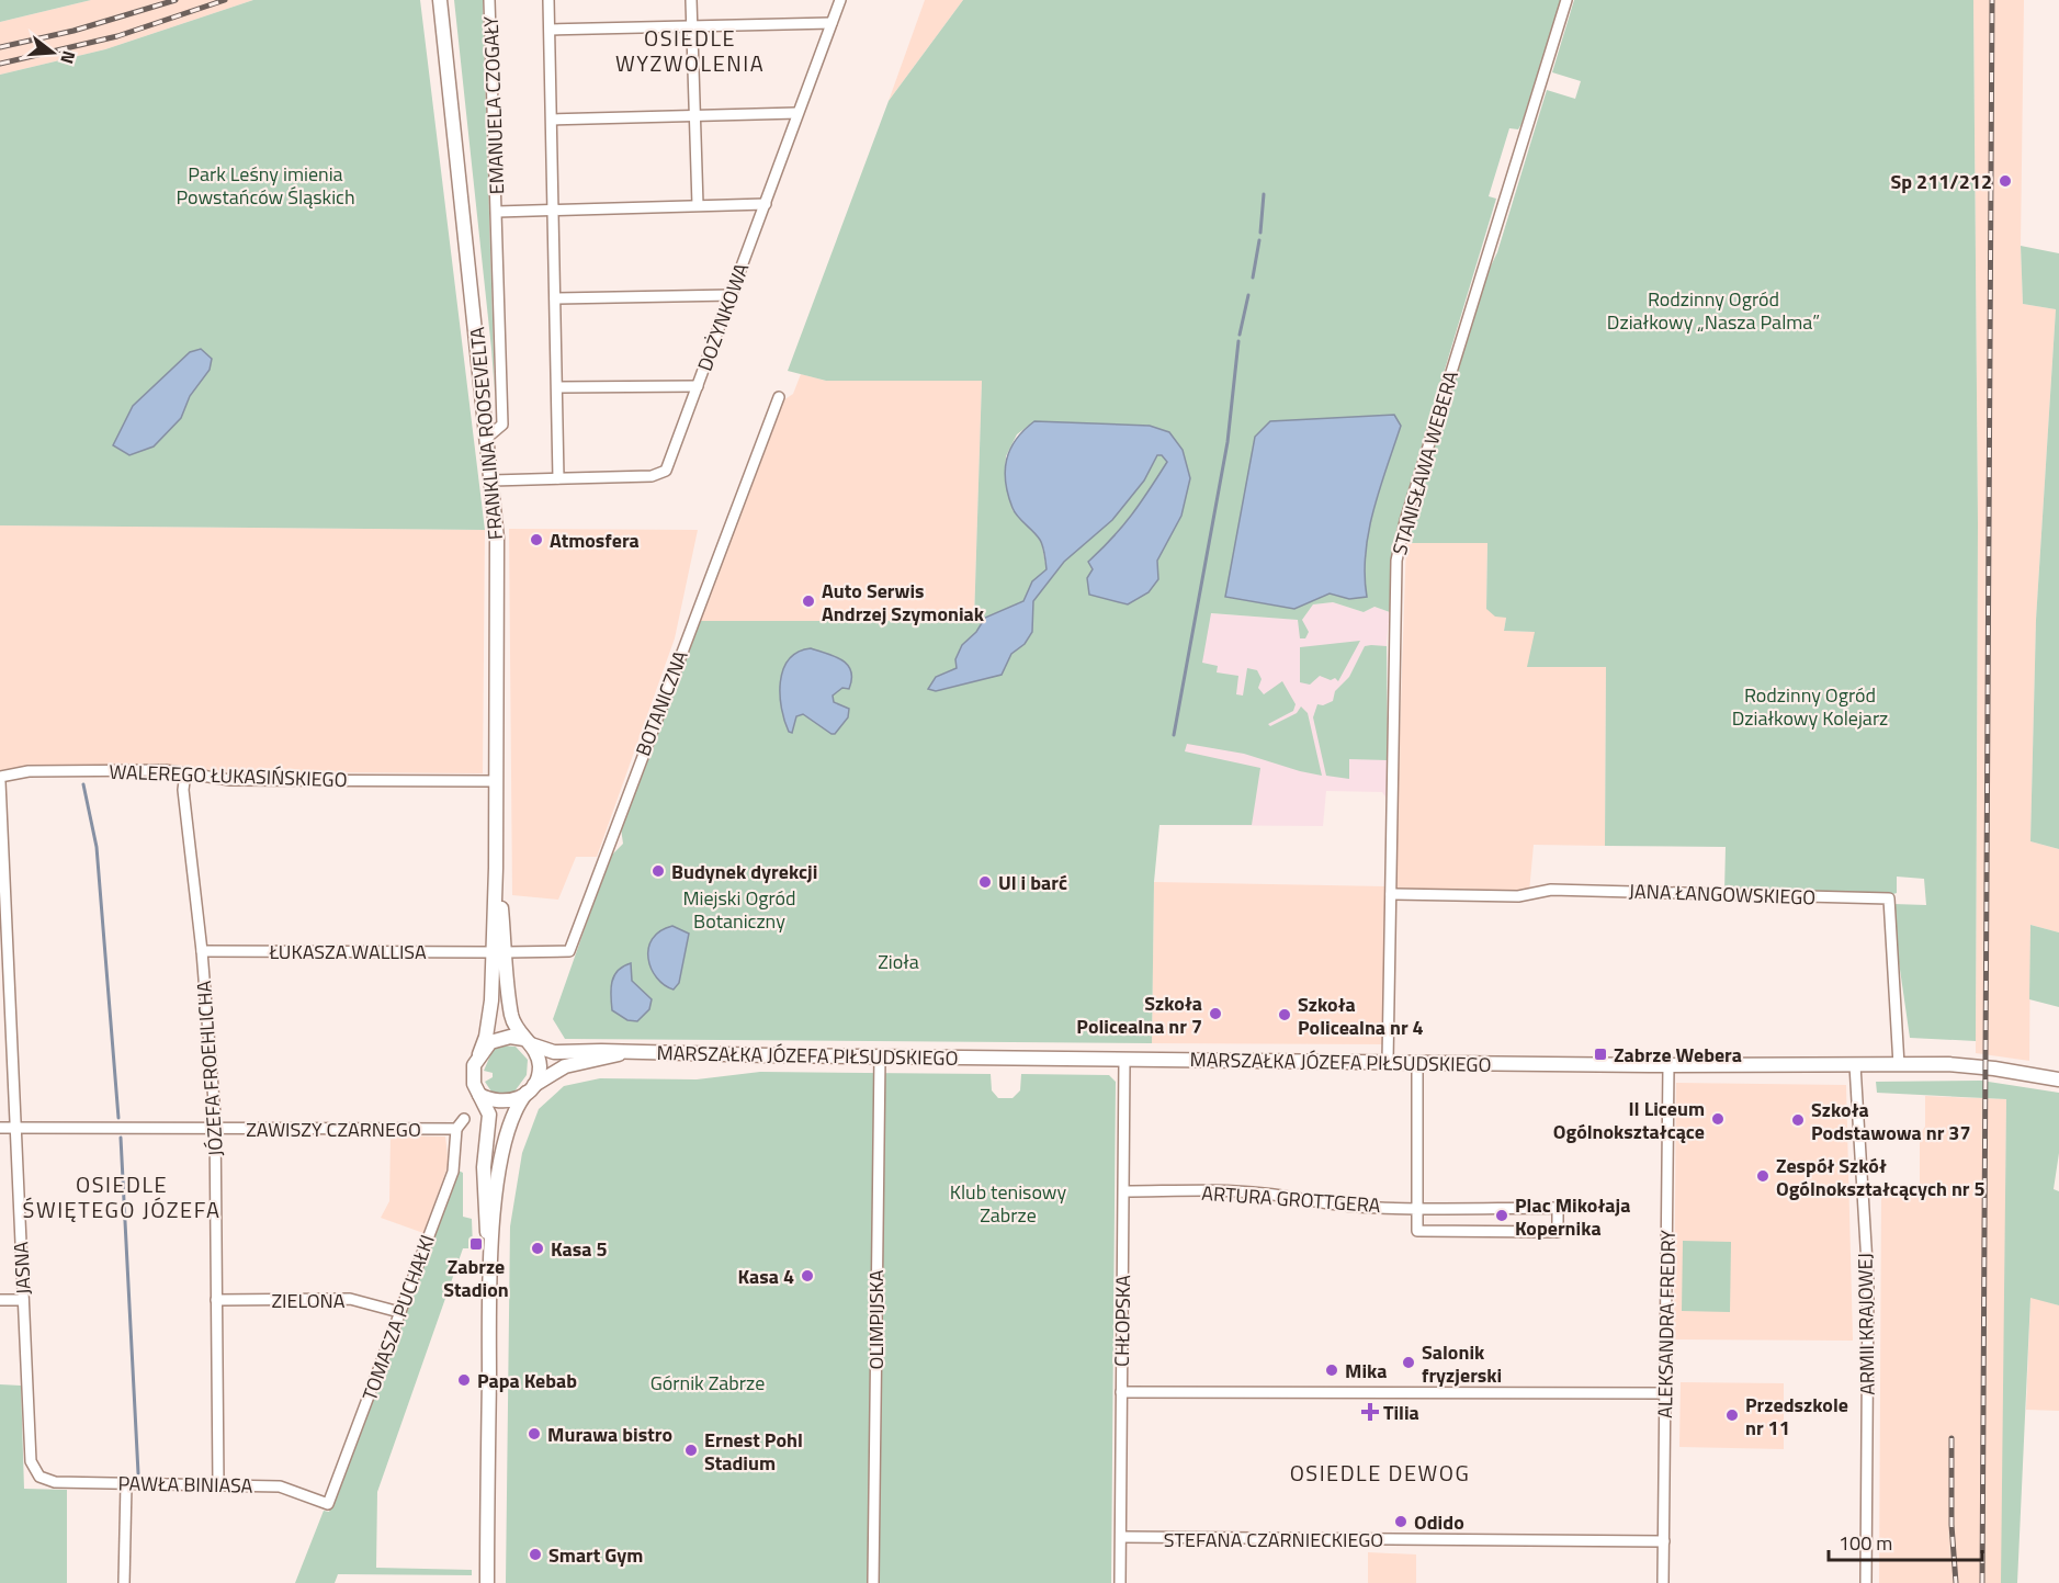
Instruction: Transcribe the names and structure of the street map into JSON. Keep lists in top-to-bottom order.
{
  "streets": {
    "street": [
      "EMANUELA CZOGAŁY",
      "DOŻYNKOWA",
      "FRANKLINA ROOSEVELTA",
      "STANISŁAWA WEBERA",
      "BOTANICZNA",
      "WALEREGO ŁUKASIŃSKIEGO",
      "JANA ŁANGOWSKIEGO",
      "ŁUKASZA WALLISA",
      "MARSZAŁKA JÓZEFA PIŁSUDSKIEGO",
      "JÓZEFA FROEHLICHA",
      "ZAWISZY CZARNEGO",
      "ARTURA GROTTGERA",
      "JASNA",
      "ZIELONA",
      "TOMASZA PUCHAŁKI",
      "OLIMPIJSKA",
      "CHŁOPSKA",
      "ALEKSANDRA FREDRY",
      "ARMII KRAJOWEJ",
      "PAWŁA BINIASA",
      "STEFANA CZARNIECKIEGO"
    ]
  },
  "crossings": [
    ["EMANUELA CZOGAŁY", "DOŻYNKOWA"],
    ["EMANUELA CZOGAŁY", "FRANKLINA ROOSEVELTA"],
    ["DOŻYNKOWA", "FRANKLINA ROOSEVELTA"],
    ["FRANKLINA ROOSEVELTA", "BOTANICZNA"],
    ["FRANKLINA ROOSEVELTA", "WALEREGO ŁUKASIŃSKIEGO"],
    ["FRANKLINA ROOSEVELTA", "ŁUKASZA WALLISA"],
    ["FRANKLINA ROOSEVELTA", "MARSZAŁKA JÓZEFA PIŁSUDSKIEGO"],
    ["STANISŁAWA WEBERA", "JANA ŁANGOWSKIEGO"],
    ["STANISŁAWA WEBERA", "MARSZAŁKA JÓZEFA PIŁSUDSKIEGO"],
    ["BOTANICZNA", "ŁUKASZA WALLISA"],
    ["WALEREGO ŁUKASIŃSKIEGO", "JÓZEFA FROEHLICHA"],
    ["WALEREGO ŁUKASIŃSKIEGO", "JASNA"],
    ["JANA ŁANGOWSKIEGO", "MARSZAŁKA JÓZEFA PIŁSUDSKIEGO"],
    ["ŁUKASZA WALLISA", "JÓZEFA FROEHLICHA"],
    ["MARSZAŁKA JÓZEFA PIŁSUDSKIEGO", "OLIMPIJSKA"],
    ["MARSZAŁKA JÓZEFA PIŁSUDSKIEGO", "CHŁOPSKA"],
    ["MARSZAŁKA JÓZEFA PIŁSUDSKIEGO", "ALEKSANDRA FREDRY"],
    ["MARSZAŁKA JÓZEFA PIŁSUDSKIEGO", "ARMII KRAJOWEJ"],
    ["JÓZEFA FROEHLICHA", "ZAWISZY CZARNEGO"],
    ["JÓZEFA FROEHLICHA", "ZIELONA"],
    ["JÓZEFA FROEHLICHA", "PAWŁA BINIASA"],
    ["ZAWISZY CZARNEGO", "JASNA"],
    ["ZAWISZY CZARNEGO", "TOMASZA PUCHAŁKI"],
    ["ARTURA GROTTGERA", "CHŁOPSKA"],
    ["JASNA", "PAWŁA BINIASA"],
    ["ZIELONA", "TOMASZA PUCHAŁKI"],
    ["TOMASZA PUCHAŁKI", "PAWŁA BINIASA"],
    ["CHŁOPSKA", "STEFANA CZARNIECKIEGO"],
    ["ALEKSANDRA FREDRY", "STEFANA CZARNIECKIEGO"]
  ],
  "districts": ["OSIEDLE WYZWOLENIA", "OSIEDLE ŚWIĘTEGO JÓZEFA", "OSIEDLE DEWOG"],
  "parks": [
    "Park Leśny imienia Powstańców Śląskich",
    "Rodzinny Ogród Działkowy „Nasza Palma”",
    "Rodzinny Ogród Działkowy Kolejarz",
    "Miejski Ogród Botaniczny",
    "Zioła",
    "Klub tenisowy Zabrze",
    "Górnik Zabrze"
  ],
  "places": {
    "other": [
      "Sp 211/212",
      "Atmosfera",
      "Auto Serwis Andrzej Szymoniak",
      "Budynek dyrekcji",
      "Ul i barć",
      "Szkoła Policealna nr 7",
      "Szkoła Policealna nr 4",
      "II Liceum Ogólnokształcące",
      "Szkoła Podstawowa nr 37",
      "Zespół Szkół Ogólnokształcących nr 5",
      "Plac Mikołaja Kopernika",
      "Kasa 5",
      "Kasa 4",
      "Salonik fryzjerski",
      "Mika",
      "Papa Kebab",
      "Przedszkole nr 11",
      "Murawa bistro",
      "Ernest Pohl Stadium",
      "Odido",
      "Smart Gym"
    ],
    "transit": ["Zabrze Webera", "Zabrze Stadion"],
    "health": ["Tilia"]
  },
  "scale_bar": "100 m",
  "north": "right"
}
